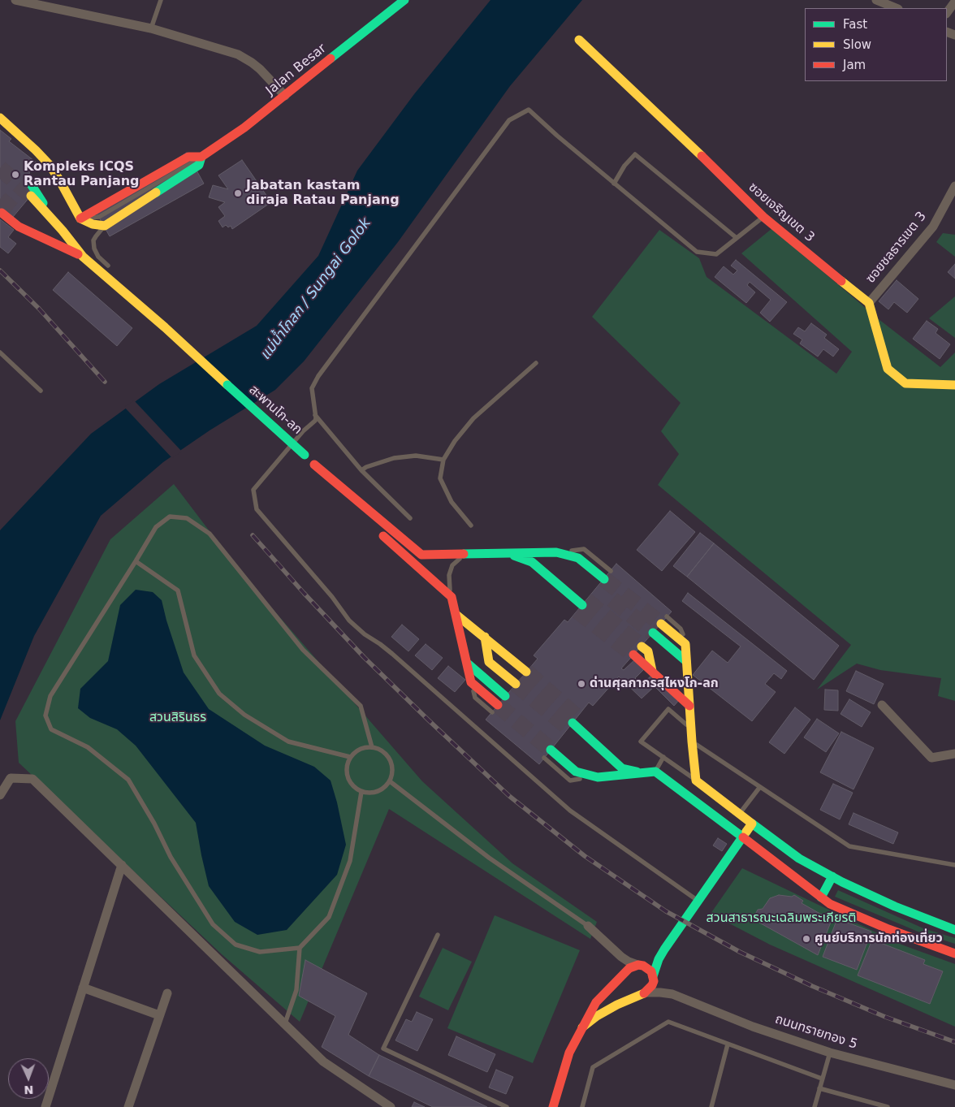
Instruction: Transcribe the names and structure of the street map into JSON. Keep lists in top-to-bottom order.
{
  "streets": {
    "main road": [
      "Jalan Besar",
      "ซอยเจริญเขต 3",
      "สะพานโก-ลก",
      "ถนนทรายทอง 5"
    ],
    "street": ["ซอยชลธารเขต 3"]
  },
  "crossings": [
    ["ซอยเจริญเขต 3", "ซอยชลธารเขต 3"]
  ],
  "water": ["แม่น้ำโกลก / Sungai Golok"],
  "parks": ["สวนสิรินธร", "สวนสาธารณะเฉลิมพระเกียรติ"],
  "places": [
    "Kompleks ICQS Rantau Panjang",
    "Jabatan kastam diraja Ratau Panjang",
    "ด่านศุลกากรสุไหงโก-ลก",
    "ศูนย์บริการนักท่องเที่ยว"
  ],
  "legend": ["Fast", "Slow", "Jam"],
  "north": "bottom"
}
